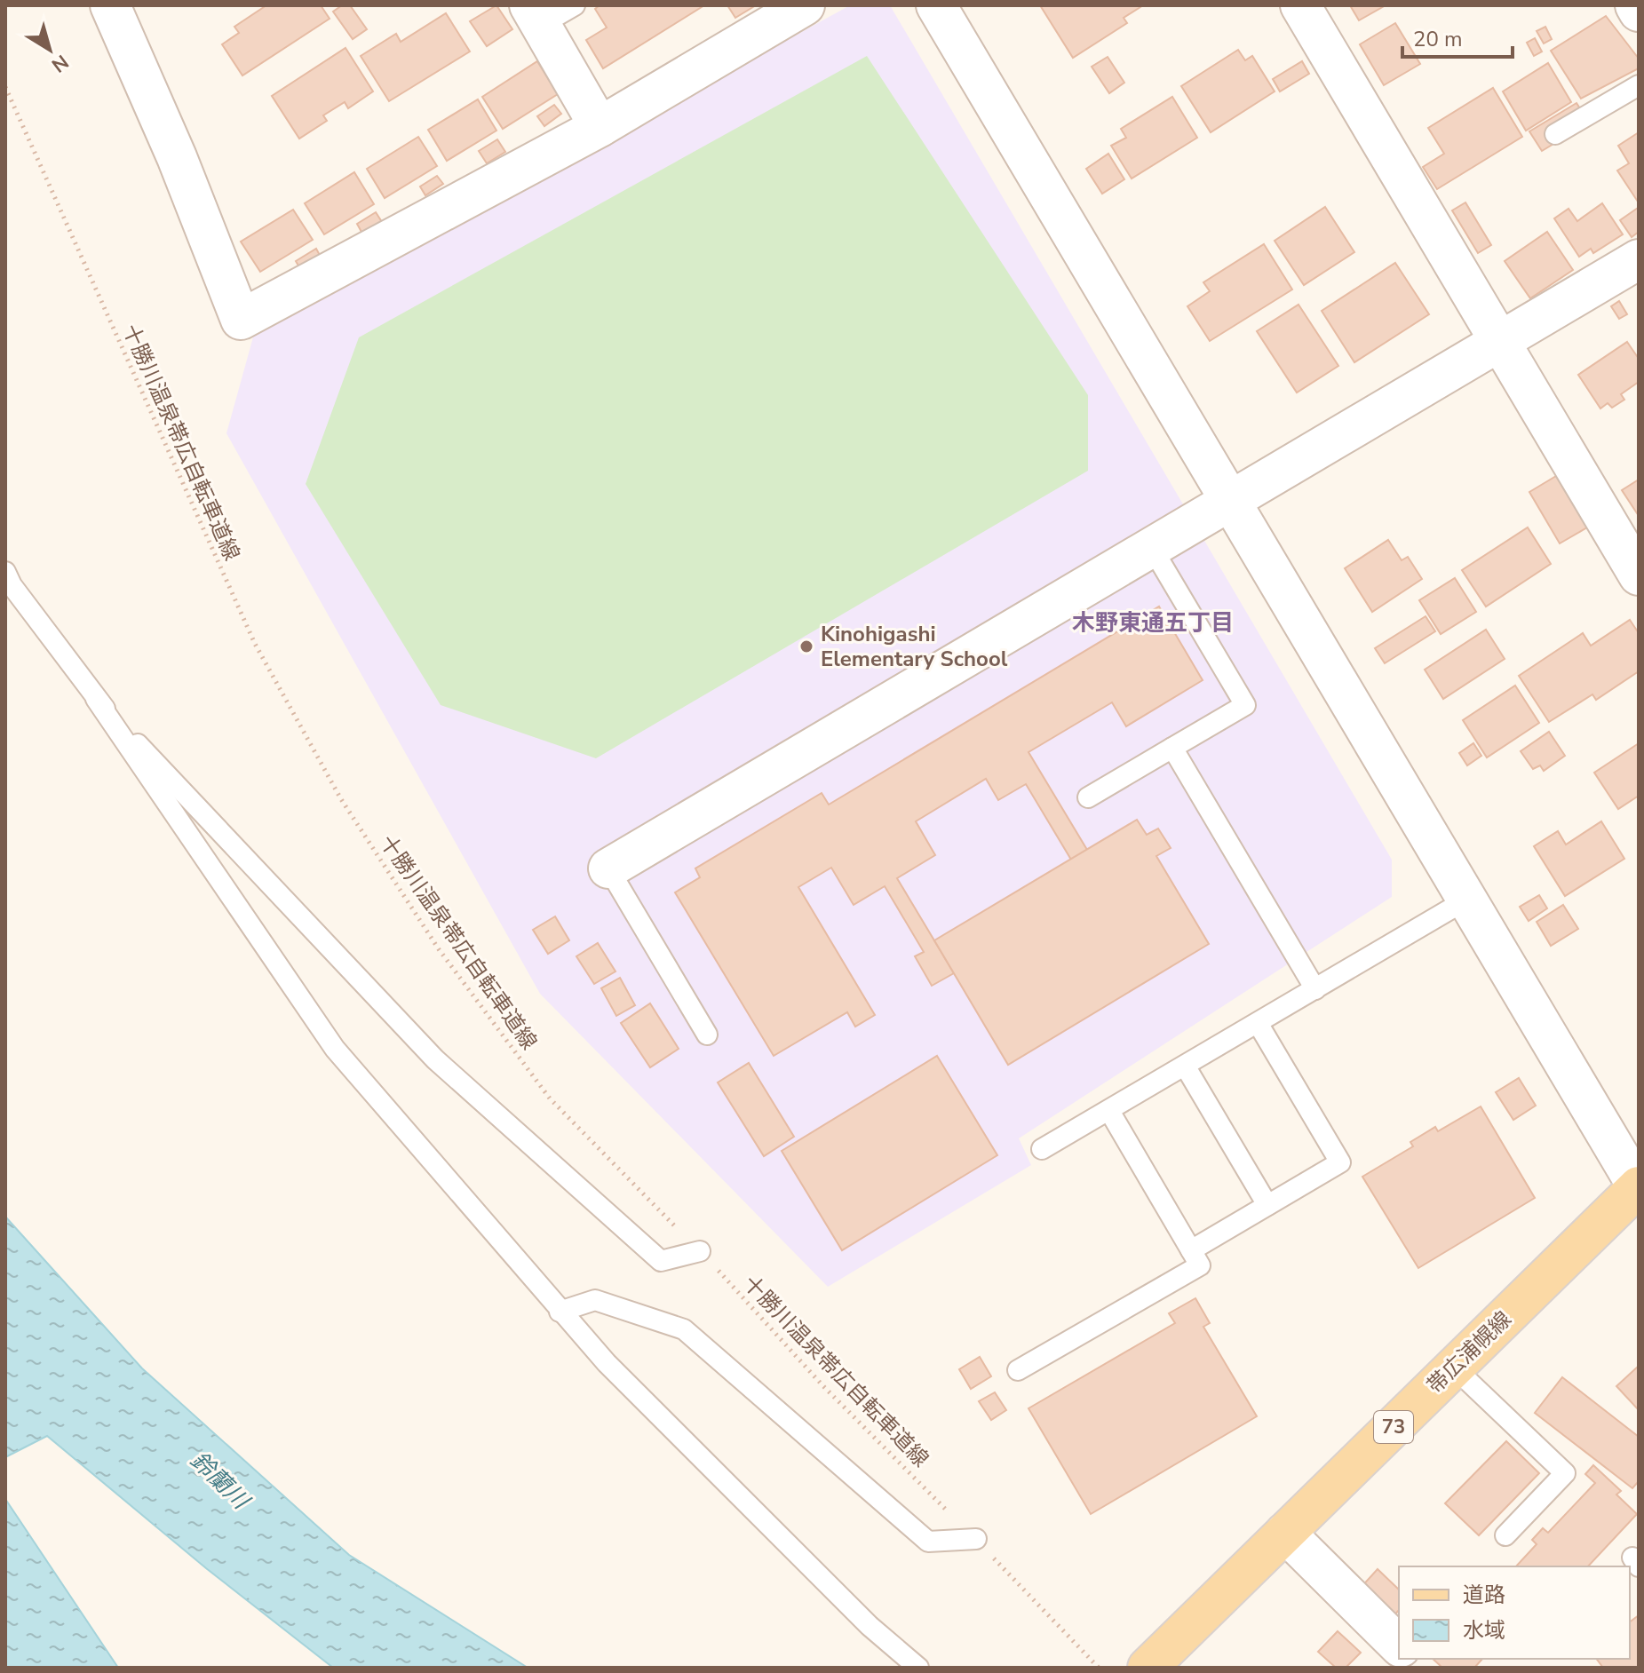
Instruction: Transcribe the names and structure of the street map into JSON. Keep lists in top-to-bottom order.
{
  "streets": {
    "main road": ["帯広浦幌線", "73"],
    "path": ["十勝川温泉帯広自転車道線"]
  },
  "districts": ["木野東通五丁目"],
  "water": ["鈴蘭川"],
  "places": ["Kinohigashi Elementary School"],
  "legend": ["道路", "水域"],
  "scale_bar": "20 m",
  "north": "bottom right"
}
